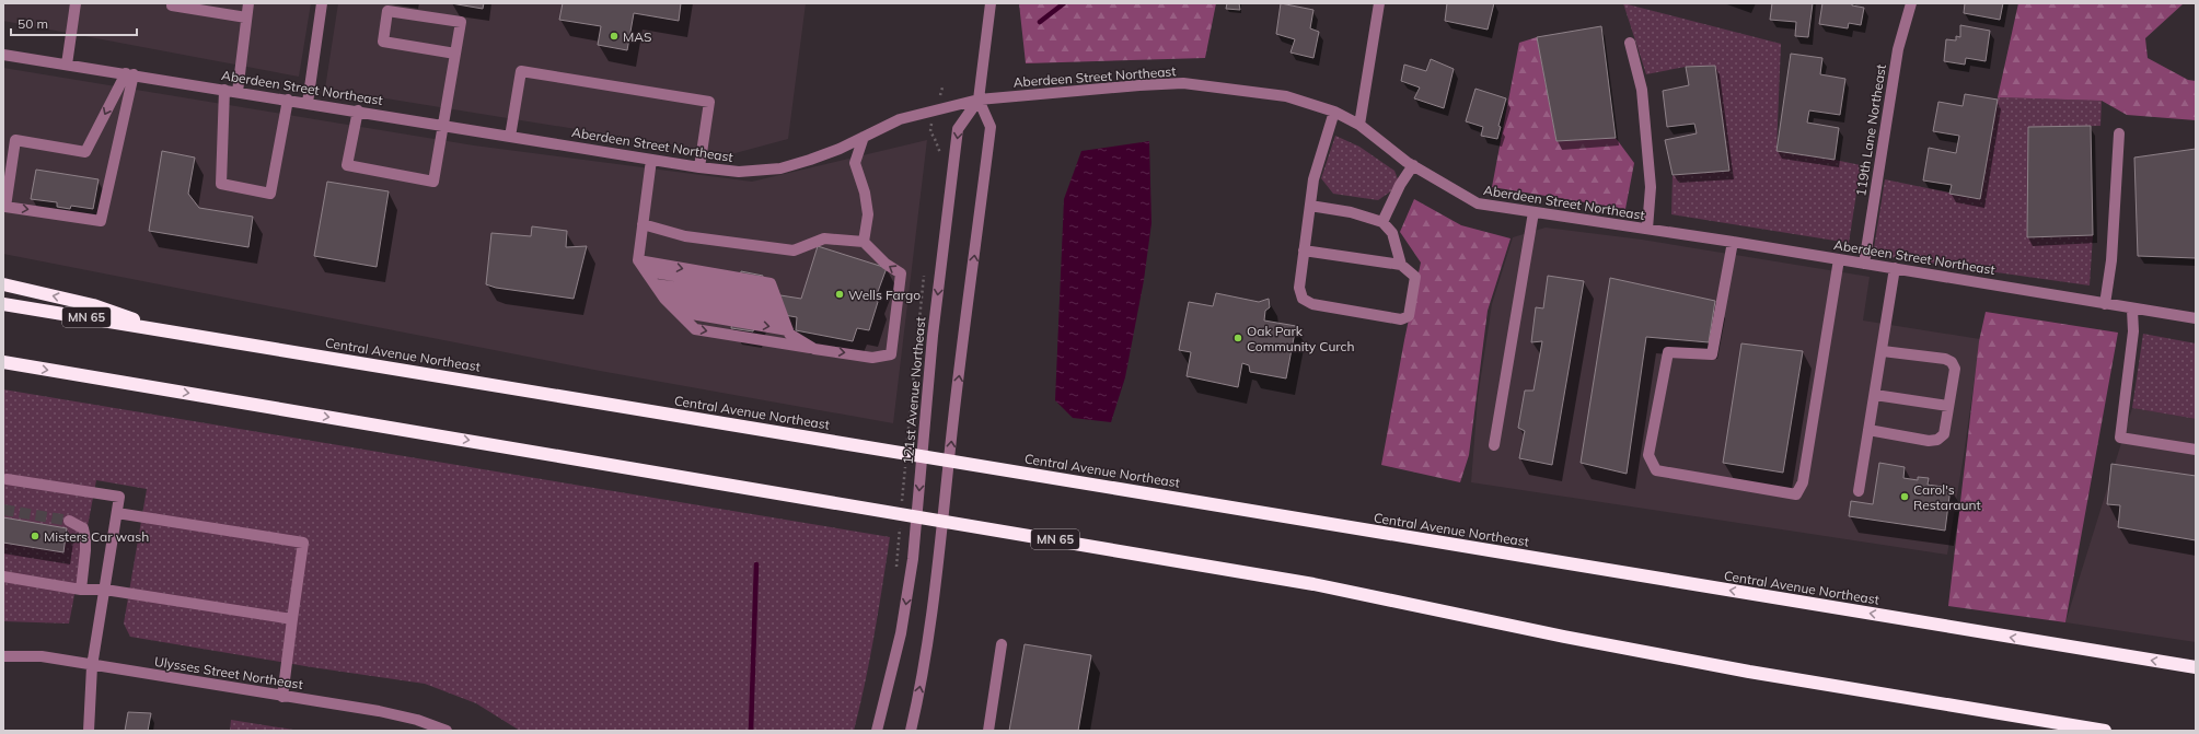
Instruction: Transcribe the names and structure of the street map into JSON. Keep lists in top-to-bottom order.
{
  "streets": {
    "highway": ["MN 65", "Central Avenue Northeast"],
    "street": [
      "Aberdeen Street Northeast",
      "119th Lane Northeast",
      "121st Avenue Northeast",
      "Ulysses Street Northeast"
    ]
  },
  "crossings": [
    ["Aberdeen Street Northeast", "119th Lane Northeast"],
    ["Aberdeen Street Northeast", "121st Avenue Northeast"]
  ],
  "places": [
    "MAS",
    "Wells Fargo",
    "Oak Park Community Curch",
    "Carol's Restaraunt",
    "Misters Car wash"
  ],
  "scale_bar": "50 m"
}
